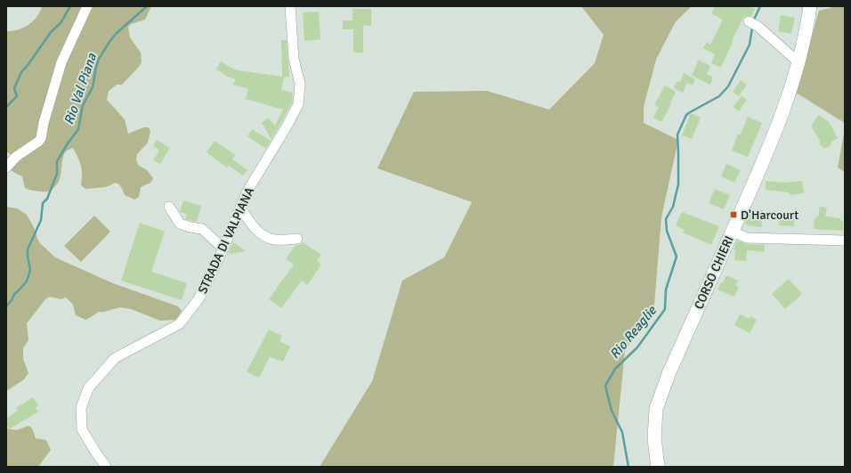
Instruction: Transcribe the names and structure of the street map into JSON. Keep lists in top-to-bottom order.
{
  "streets": {
    "main road": ["CORSO CHIERI"],
    "street": ["STRADA DI VALPIANA"]
  },
  "water": ["Rio Val Piana", "Rio Reaglie"],
  "places": {
    "transit": ["D'Harcourt"]
  }
}
